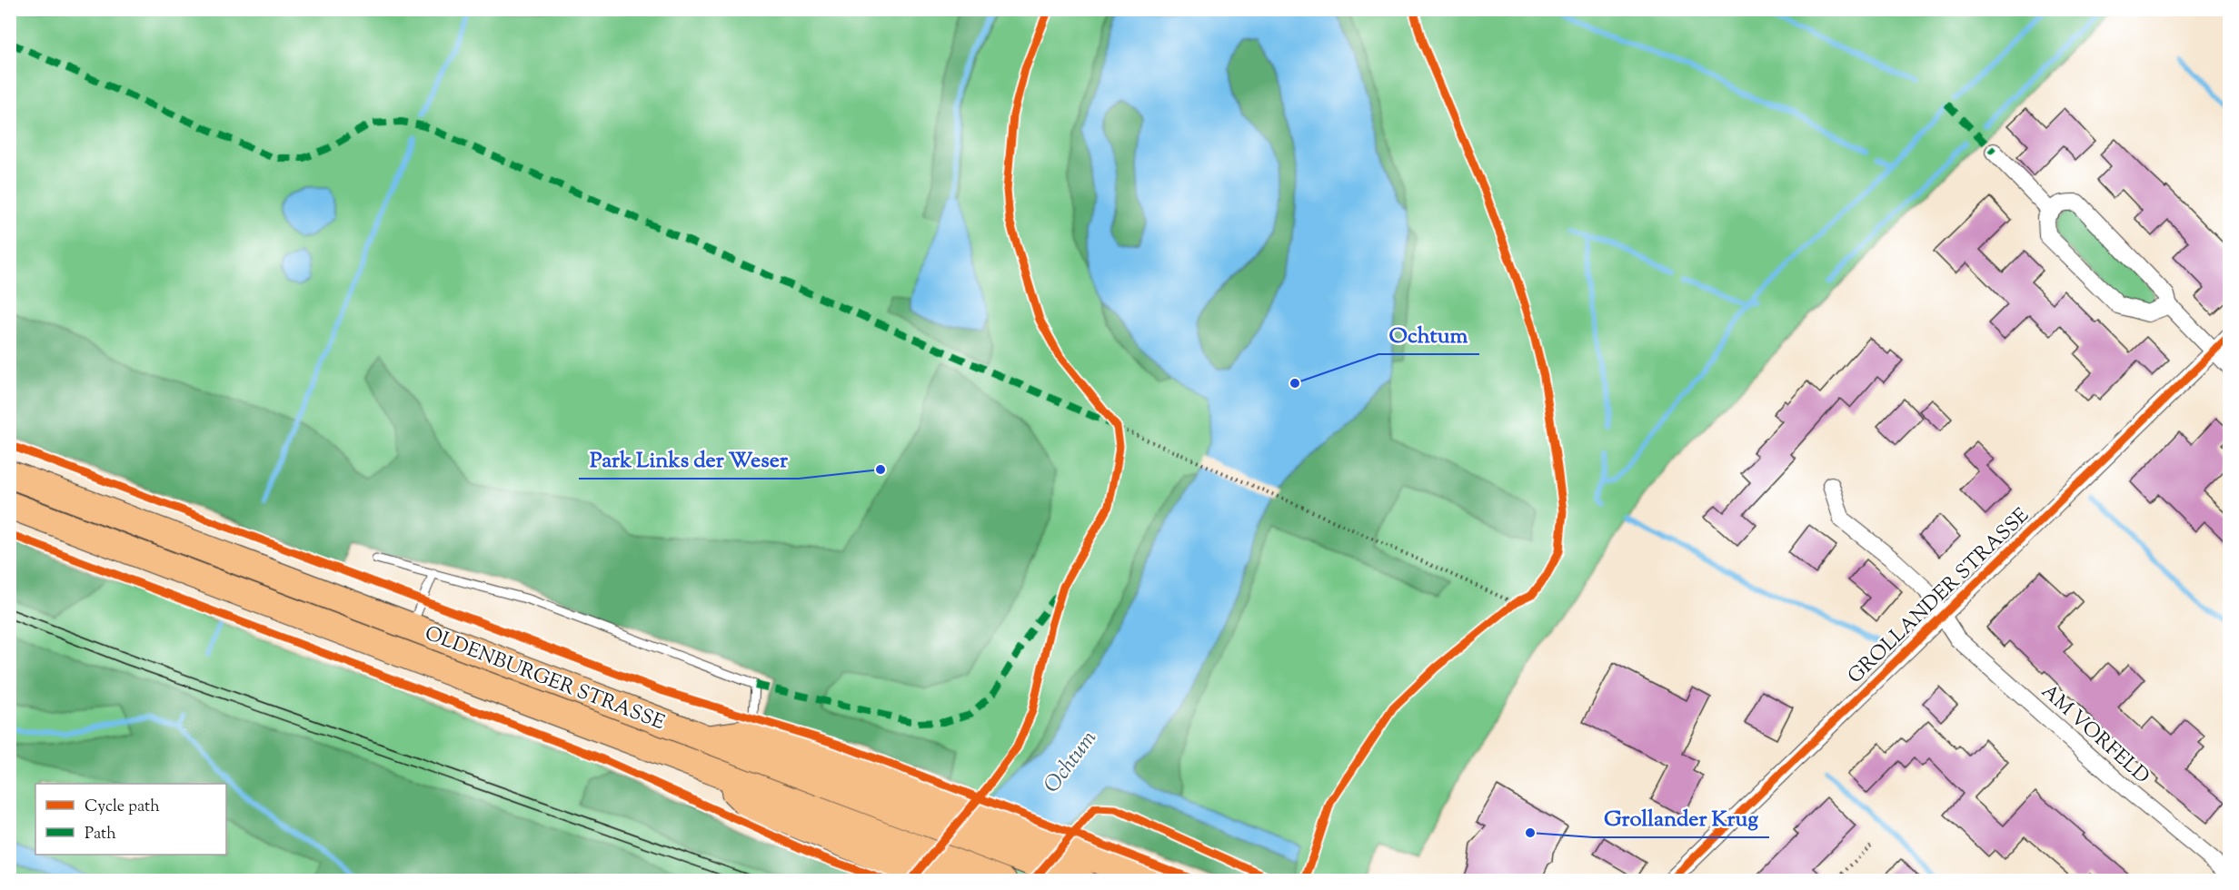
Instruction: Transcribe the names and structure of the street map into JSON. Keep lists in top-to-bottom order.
{
  "streets": {
    "highway": ["OLDENBURGER STRASSE"],
    "street": ["GROLLANDER STRASSE", "AM VORFELD"]
  },
  "crossings": [
    ["GROLLANDER STRASSE", "AM VORFELD"]
  ],
  "water": ["Ochtum"],
  "places": ["Ochtum", "Park Links der Weser", "Grollander Krug"],
  "legend": ["Cycle path", "Path"]
}
